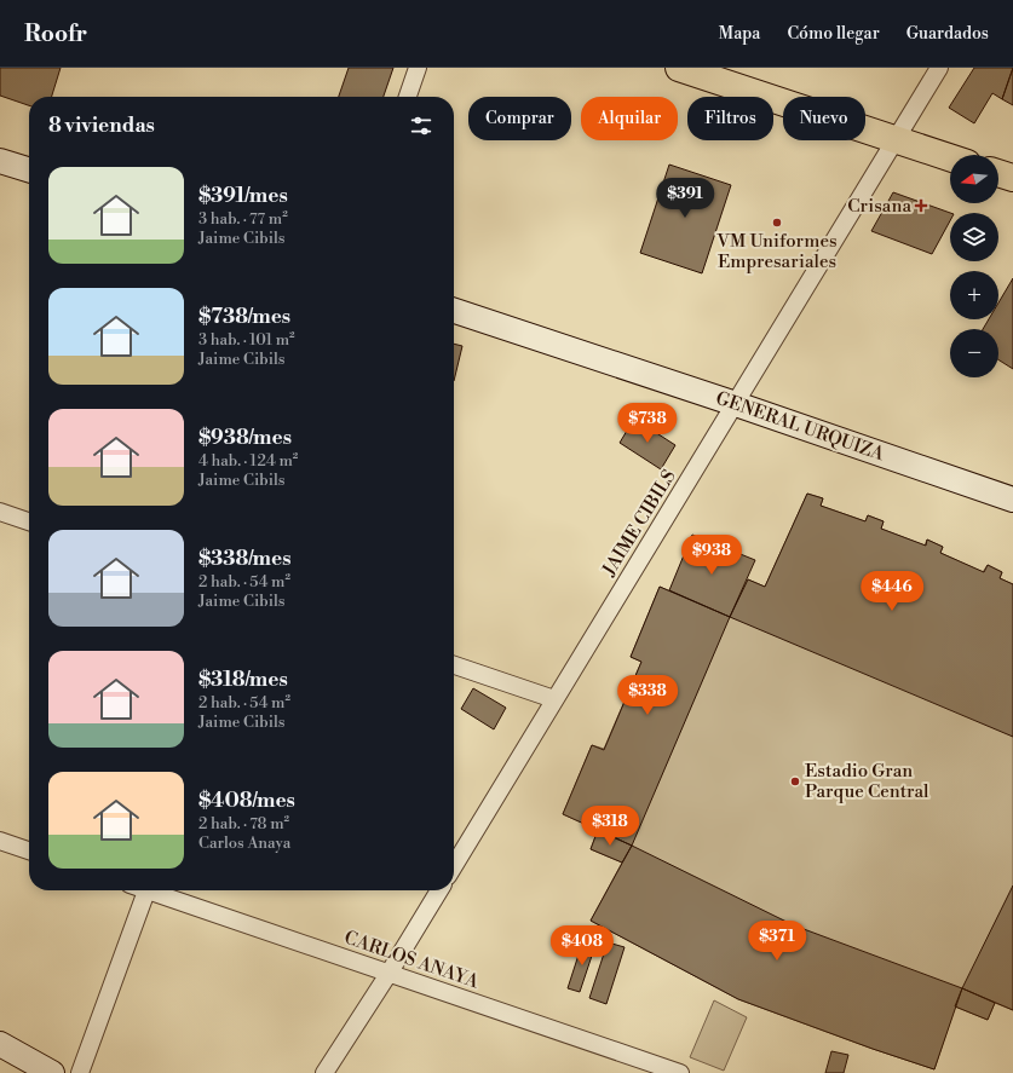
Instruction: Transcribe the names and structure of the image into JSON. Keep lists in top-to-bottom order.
{
  "streets": {
    "street": ["GENERAL URQUIZA", "JAIME CIBILS", "CARLOS ANAYA"]
  },
  "crossings": [
    ["GENERAL URQUIZA", "JAIME CIBILS"]
  ],
  "places": {
    "health": ["Crisana"],
    "other": ["VM Uniformes Empresariales", "Estadio Gran Parque Central"]
  },
  "north": "left",
  "page": {
    "header": "Roofr",
    "nav": ["Mapa", "Cómo llegar", "Guardados"],
    "chip": [
      "Comprar",
      "Alquilar",
      "Filtros",
      "Nuevo"
    ],
    "heading": "8 viviendas",
    "map_buttons": ["+", "−"],
    "list": [
      {
        "name": "$391/mes",
        "note": "3 hab. · 77 m² · Jaime Cibils"
      },
      {
        "name": "$738/mes",
        "note": "3 hab. · 101 m² · Jaime Cibils"
      },
      {
        "name": "$938/mes",
        "note": "4 hab. · 124 m² · Jaime Cibils"
      },
      {
        "name": "$338/mes",
        "note": "2 hab. · 54 m² · Jaime Cibils"
      },
      {
        "name": "$318/mes",
        "note": "2 hab. · 54 m² · Jaime Cibils"
      },
      {
        "name": "$408/mes",
        "note": "2 hab. · 78 m² · Carlos Anaya"
      }
    ],
    "price": [
      "$391",
      "$738",
      "$938",
      "$446",
      "$338",
      "$318",
      "$371",
      "$408"
    ]
  }
}
